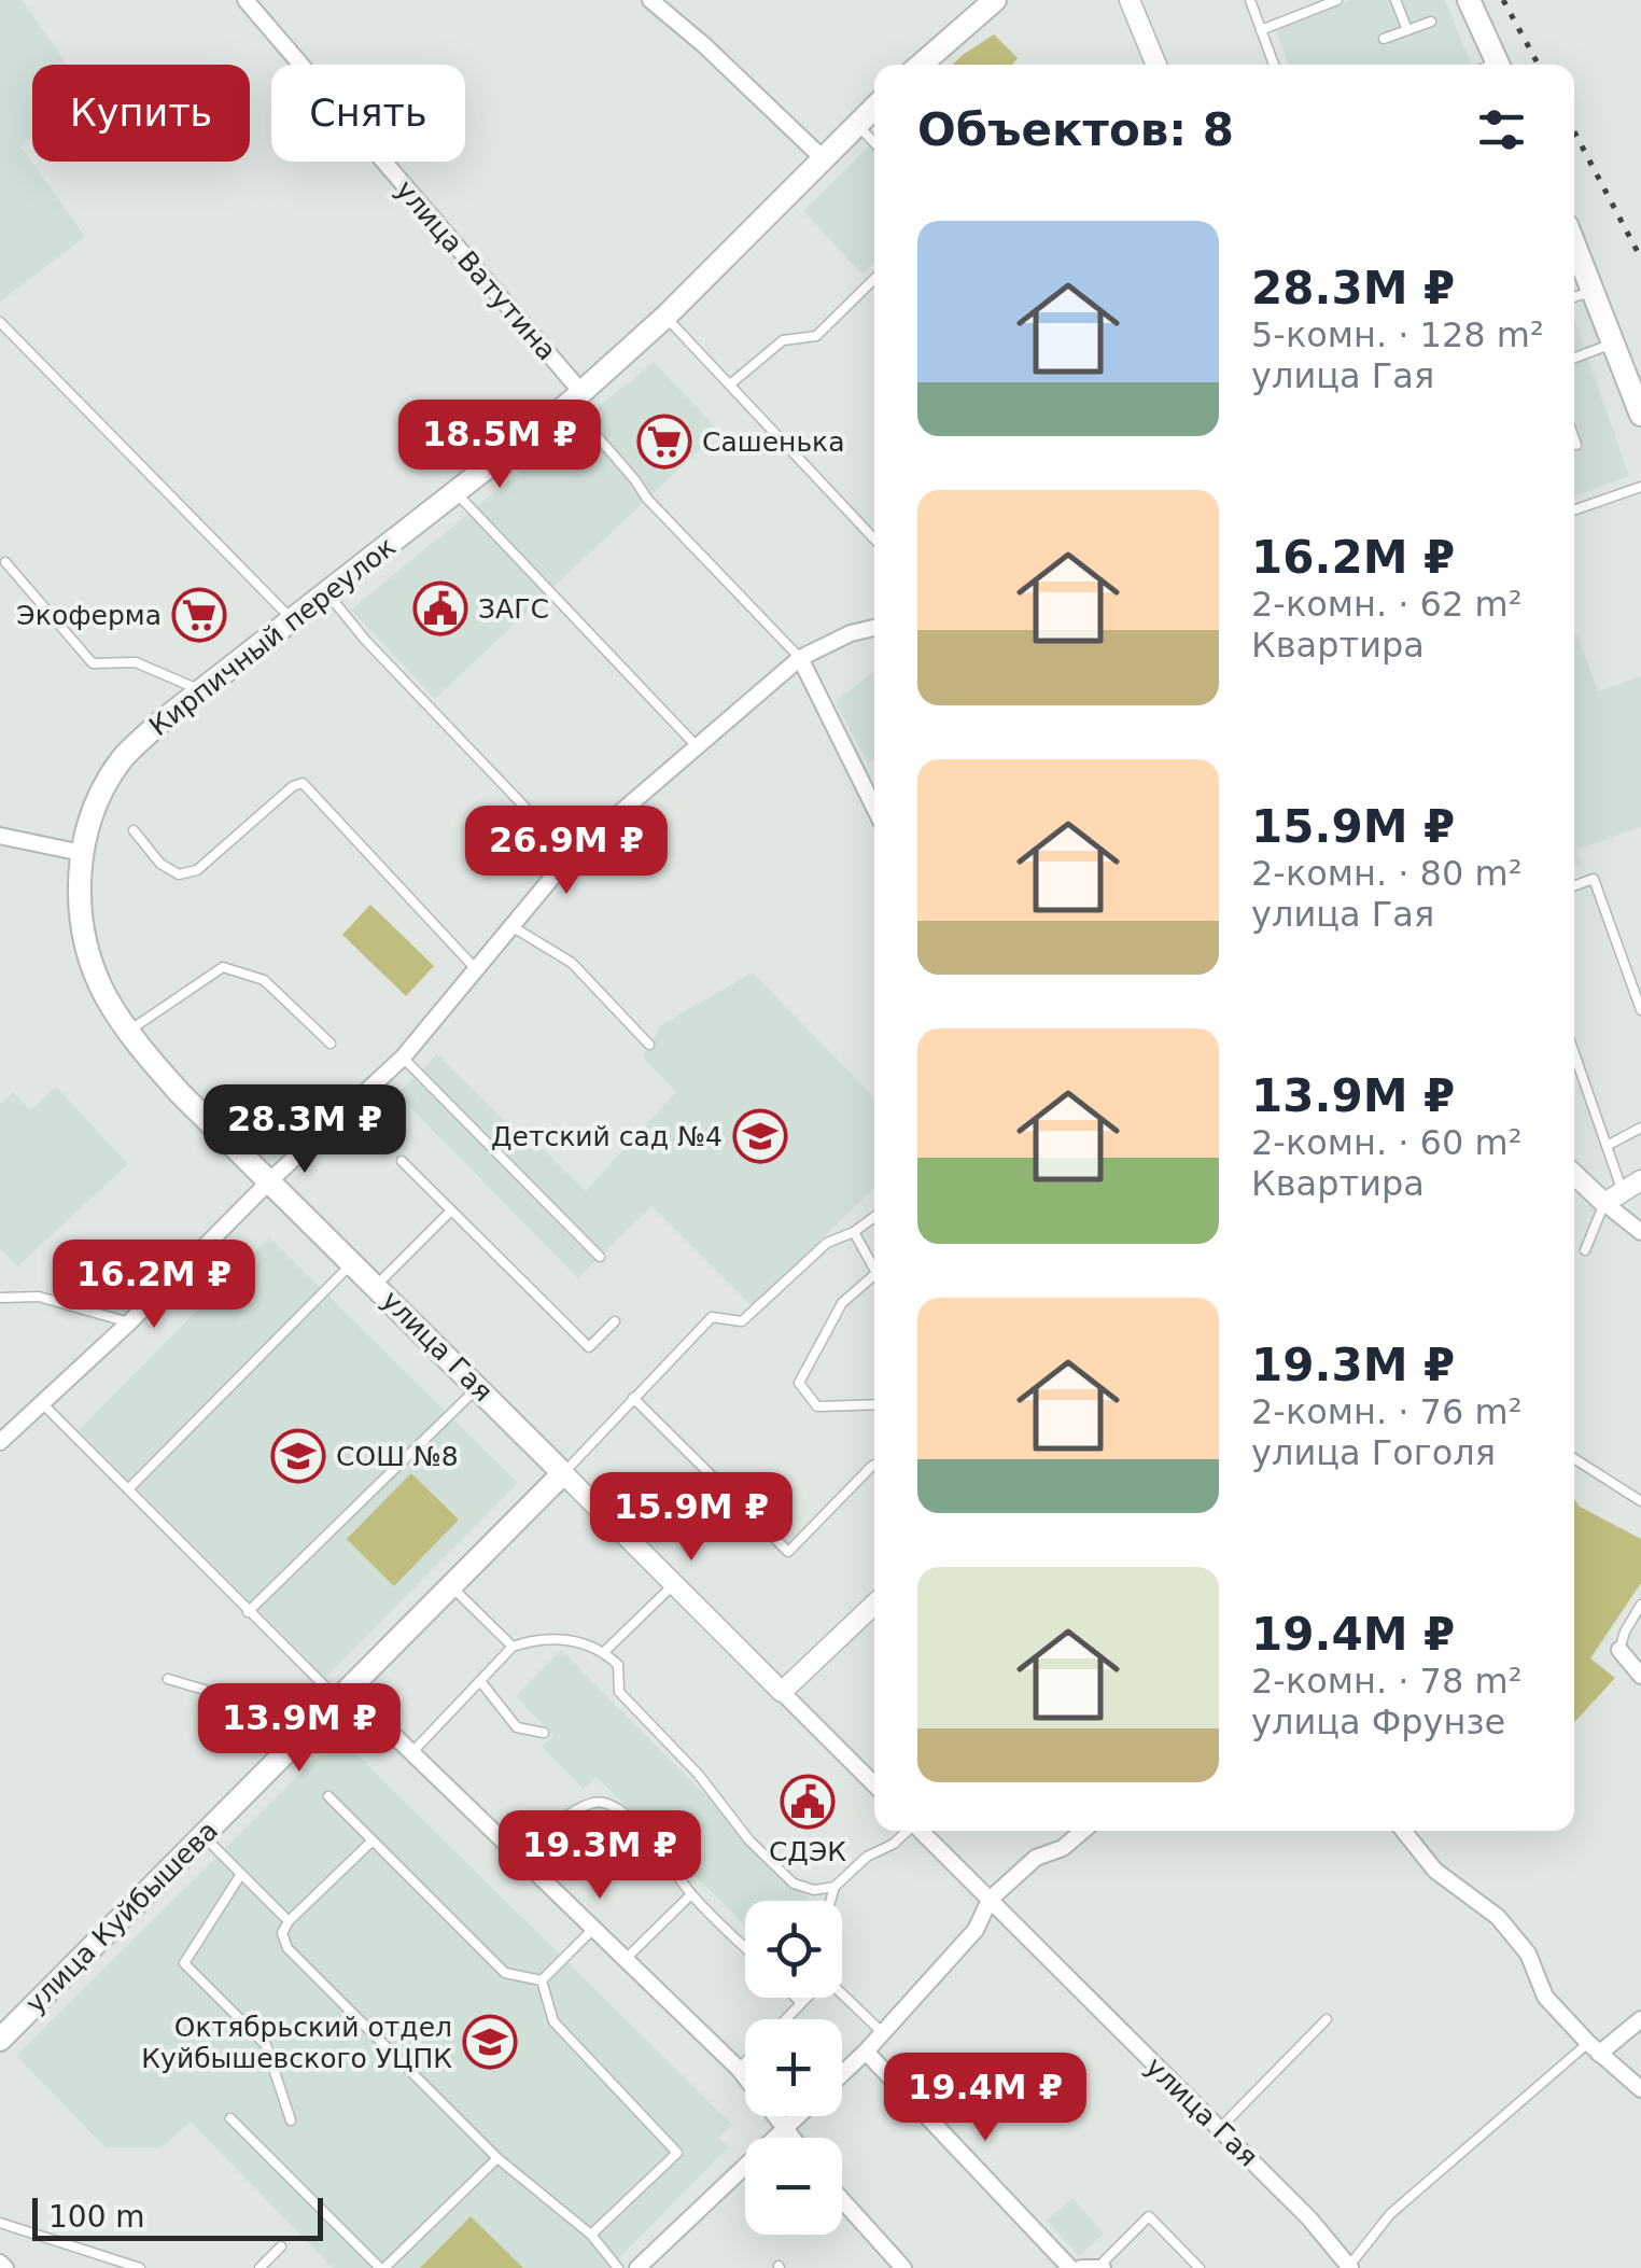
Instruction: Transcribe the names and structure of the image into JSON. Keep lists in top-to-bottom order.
{
  "streets": {
    "main road": ["Кирпичный переулок", "улица Гая", "улица Куйбышева"],
    "street": ["улица Ватутина"]
  },
  "crossings": [
    ["улица Ватутина", "Кирпичный переулок"],
    ["Кирпичный переулок", "улица Гая"],
    ["улица Гая", "улица Куйбышева"]
  ],
  "places": {
    "supermarket": ["Сашенька", "Экоферма"],
    "public building": ["ЗАГС", "СДЭК"],
    "school or university": ["Детский сад №4", "СОШ №8", "Октябрьский отдел Куйбышевского УЦПК"]
  },
  "scale_bar": "100 m",
  "page": {
    "chip": ["Купить", "Снять"],
    "heading": "Объектов: 8",
    "list": [
      {
        "name": "28.3M ₽",
        "note": "5-комн. · 128 m² · улица Гая"
      },
      {
        "name": "16.2M ₽",
        "note": "2-комн. · 62 m² · Квартира"
      },
      {
        "name": "15.9M ₽",
        "note": "2-комн. · 80 m² · улица Гая"
      },
      {
        "name": "13.9M ₽",
        "note": "2-комн. · 60 m² · Квартира"
      },
      {
        "name": "19.3M ₽",
        "note": "2-комн. · 76 m² · улица Гоголя"
      },
      {
        "name": "19.4M ₽",
        "note": "2-комн. · 78 m² · улица Фрунзе"
      }
    ],
    "price": [
      "18.5M ₽",
      "26.9M ₽",
      "28.3M ₽",
      "16.2M ₽",
      "15.9M ₽",
      "13.9M ₽",
      "19.3M ₽",
      "19.4M ₽"
    ],
    "map_buttons": ["+", "−"],
    "scale": "100 m"
  }
}
